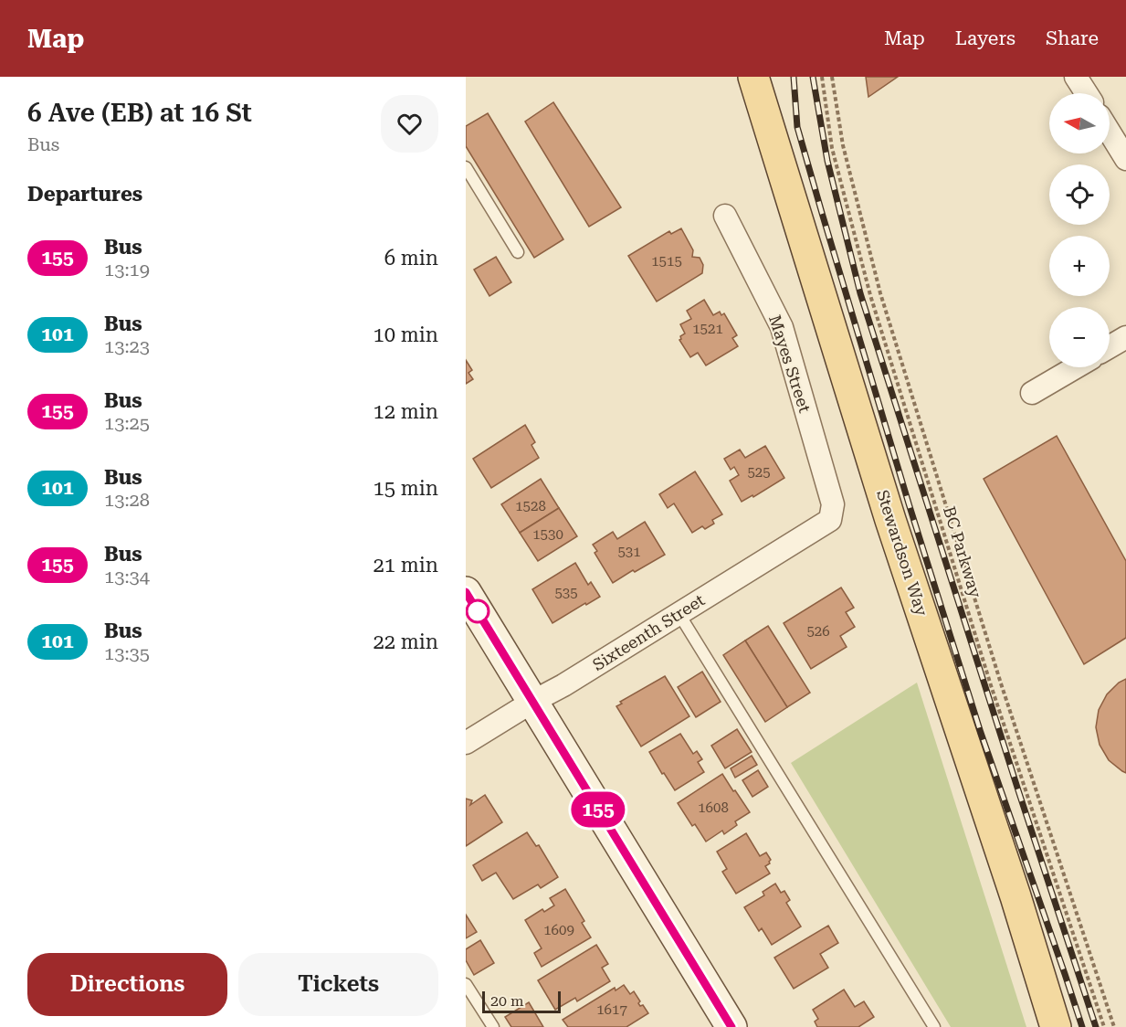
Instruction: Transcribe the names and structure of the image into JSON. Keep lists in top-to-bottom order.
{
  "streets": {
    "main road": ["Stewardson Way"],
    "street": ["Mayes Street", "Sixteenth Street"],
    "path": ["BC Parkway"]
  },
  "crossings": [
    ["Mayes Street", "Sixteenth Street"]
  ],
  "lines": ["bus line 155"],
  "house_numbers": [
    "1515",
    "1521",
    "525",
    "1528",
    "1530",
    "531",
    "535",
    "526",
    "1608",
    "1609",
    "1617"
  ],
  "scale_bar": "20 m",
  "north": "left",
  "page": {
    "header": "Map",
    "nav": ["Map", "Layers", "Share"],
    "heading": [
      ["6 Ave (EB) at 16 St", "Bus"],
      "Departures"
    ],
    "on_map": "155",
    "map_buttons": ["+", "−"],
    "list": [
      {
        "mark": "155",
        "name": "Bus",
        "note": "13:19",
        "value": "6 min"
      },
      {
        "mark": "101",
        "name": "Bus",
        "note": "13:23",
        "value": "10 min"
      },
      {
        "mark": "155",
        "name": "Bus",
        "note": "13:25",
        "value": "12 min"
      },
      {
        "mark": "101",
        "name": "Bus",
        "note": "13:28",
        "value": "15 min"
      },
      {
        "mark": "155",
        "name": "Bus",
        "note": "13:34",
        "value": "21 min"
      },
      {
        "mark": "101",
        "name": "Bus",
        "note": "13:35",
        "value": "22 min"
      }
    ],
    "buttons": ["Directions", "Tickets"],
    "scale": "20 m"
  }
}
